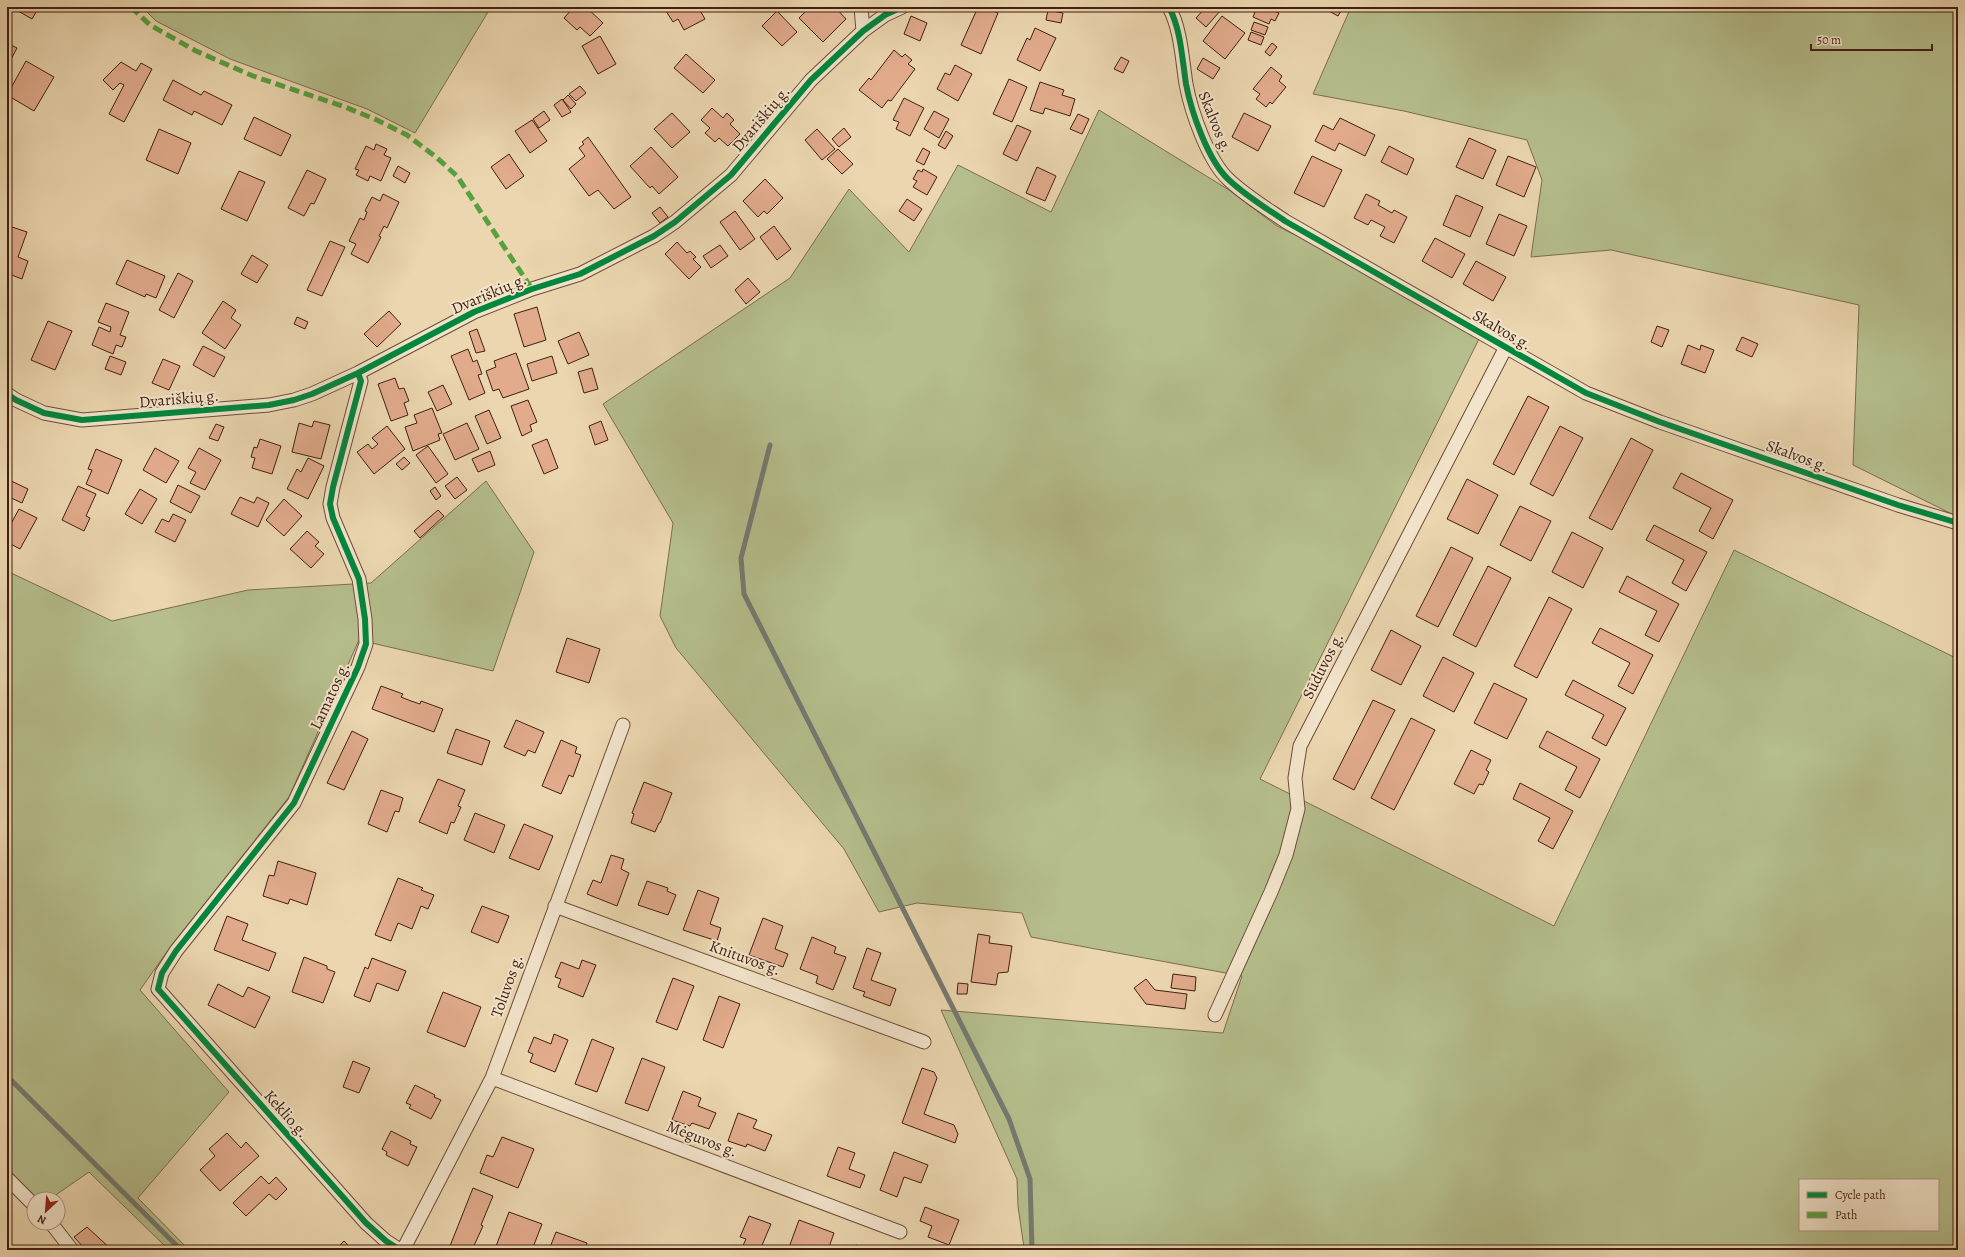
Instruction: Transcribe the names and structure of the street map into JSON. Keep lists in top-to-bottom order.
{
  "streets": {
    "street": [
      "Dvariškių g.",
      "Skalvos g.",
      "Sūduvos g.",
      "Lamatos g.",
      "Knituvos g.",
      "Toluvos g.",
      "Keklio g.",
      "Mėguvos g."
    ]
  },
  "crossings": [
    ["Dvariškių g.", "Lamatos g."],
    ["Skalvos g.", "Sūduvos g."],
    ["Lamatos g.", "Keklio g."],
    ["Knituvos g.", "Toluvos g."],
    ["Toluvos g.", "Keklio g."],
    ["Toluvos g.", "Mėguvos g."]
  ],
  "legend": ["Cycle path", "Path"],
  "scale_bar": "50 m",
  "north": "bottom left"
}
